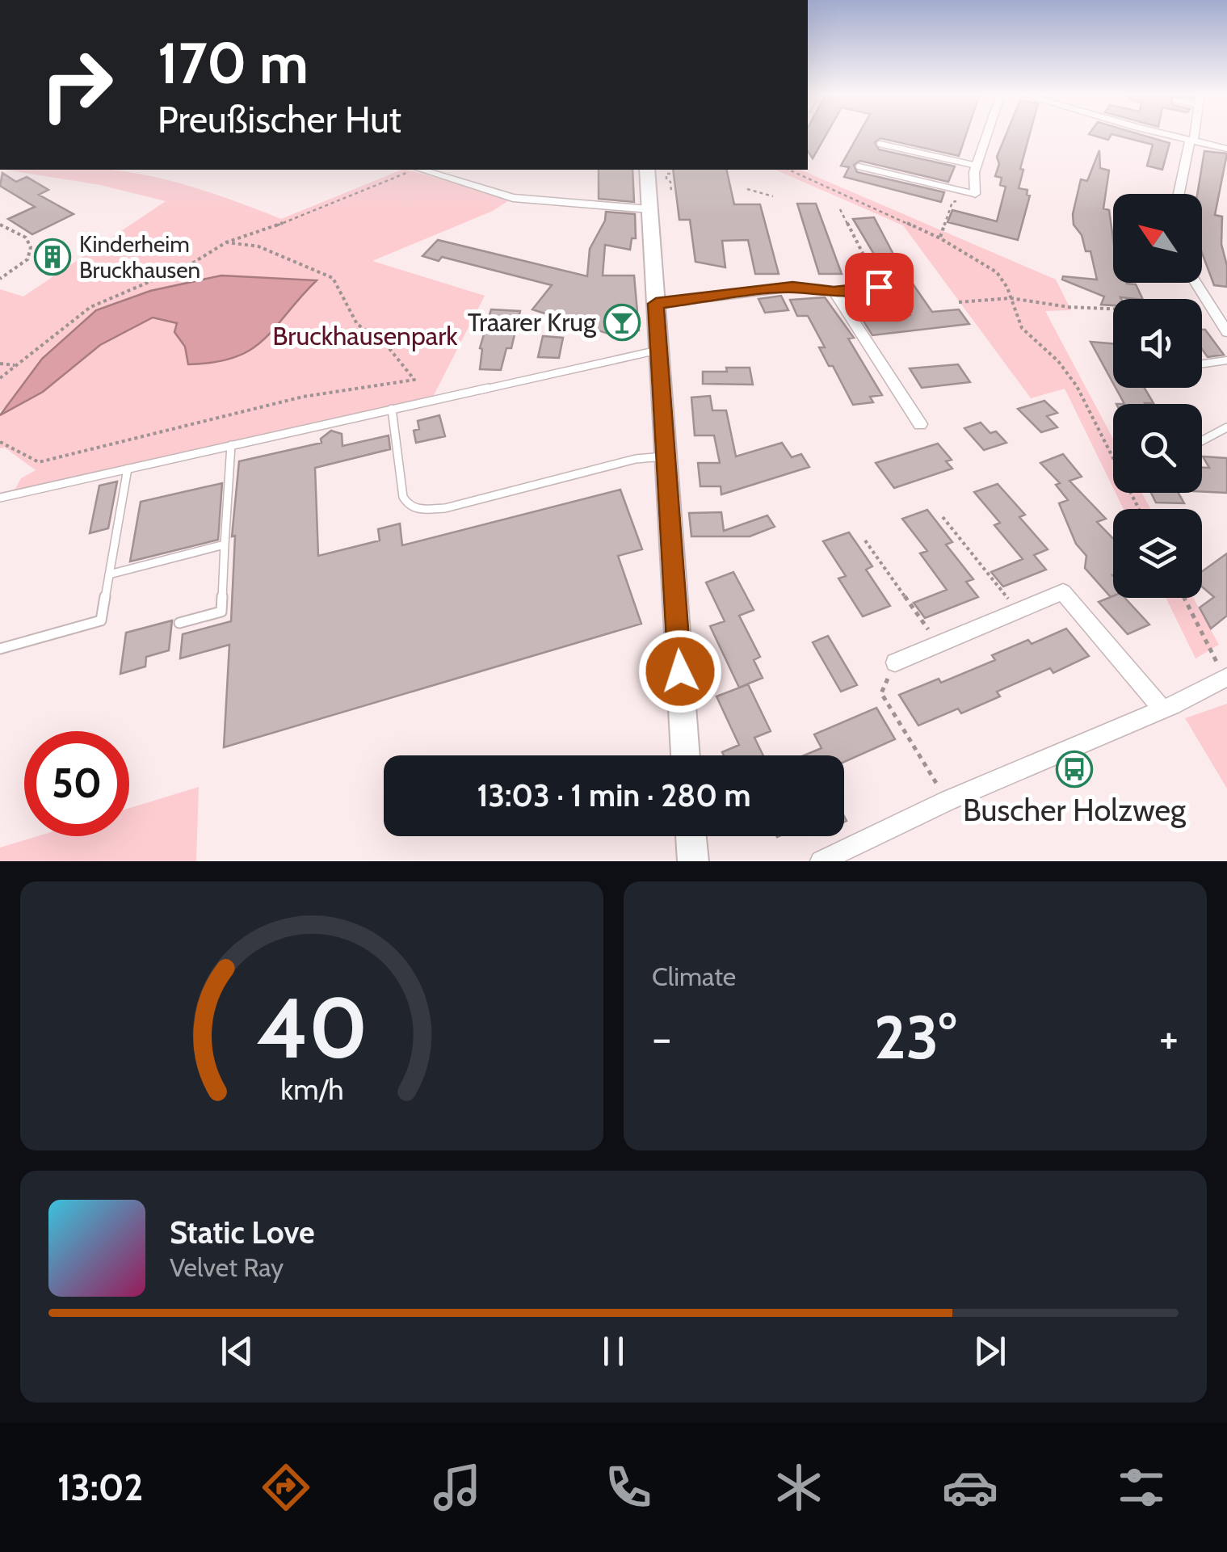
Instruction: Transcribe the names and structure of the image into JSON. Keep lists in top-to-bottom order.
{
  "parks": ["Bruckhausenpark"],
  "places": {
    "building": ["Kinderheim Bruckhausen"],
    "bar": ["Traarer Krug"],
    "bus stop": ["Buscher Holzweg"]
  },
  "north": "top left",
  "page": {
    "turn": ["170 m", "Preußischer Hut"],
    "limit": "50",
    "trip": "13:03 · 1 min · 280 m",
    "tile": "Climate",
    "heat": ["−", "23°", "+"],
    "song": ["Static Love", "Velvet Ray"],
    "tabs": "13:02",
    "gauge": ["40", "km/h"]
  }
}
